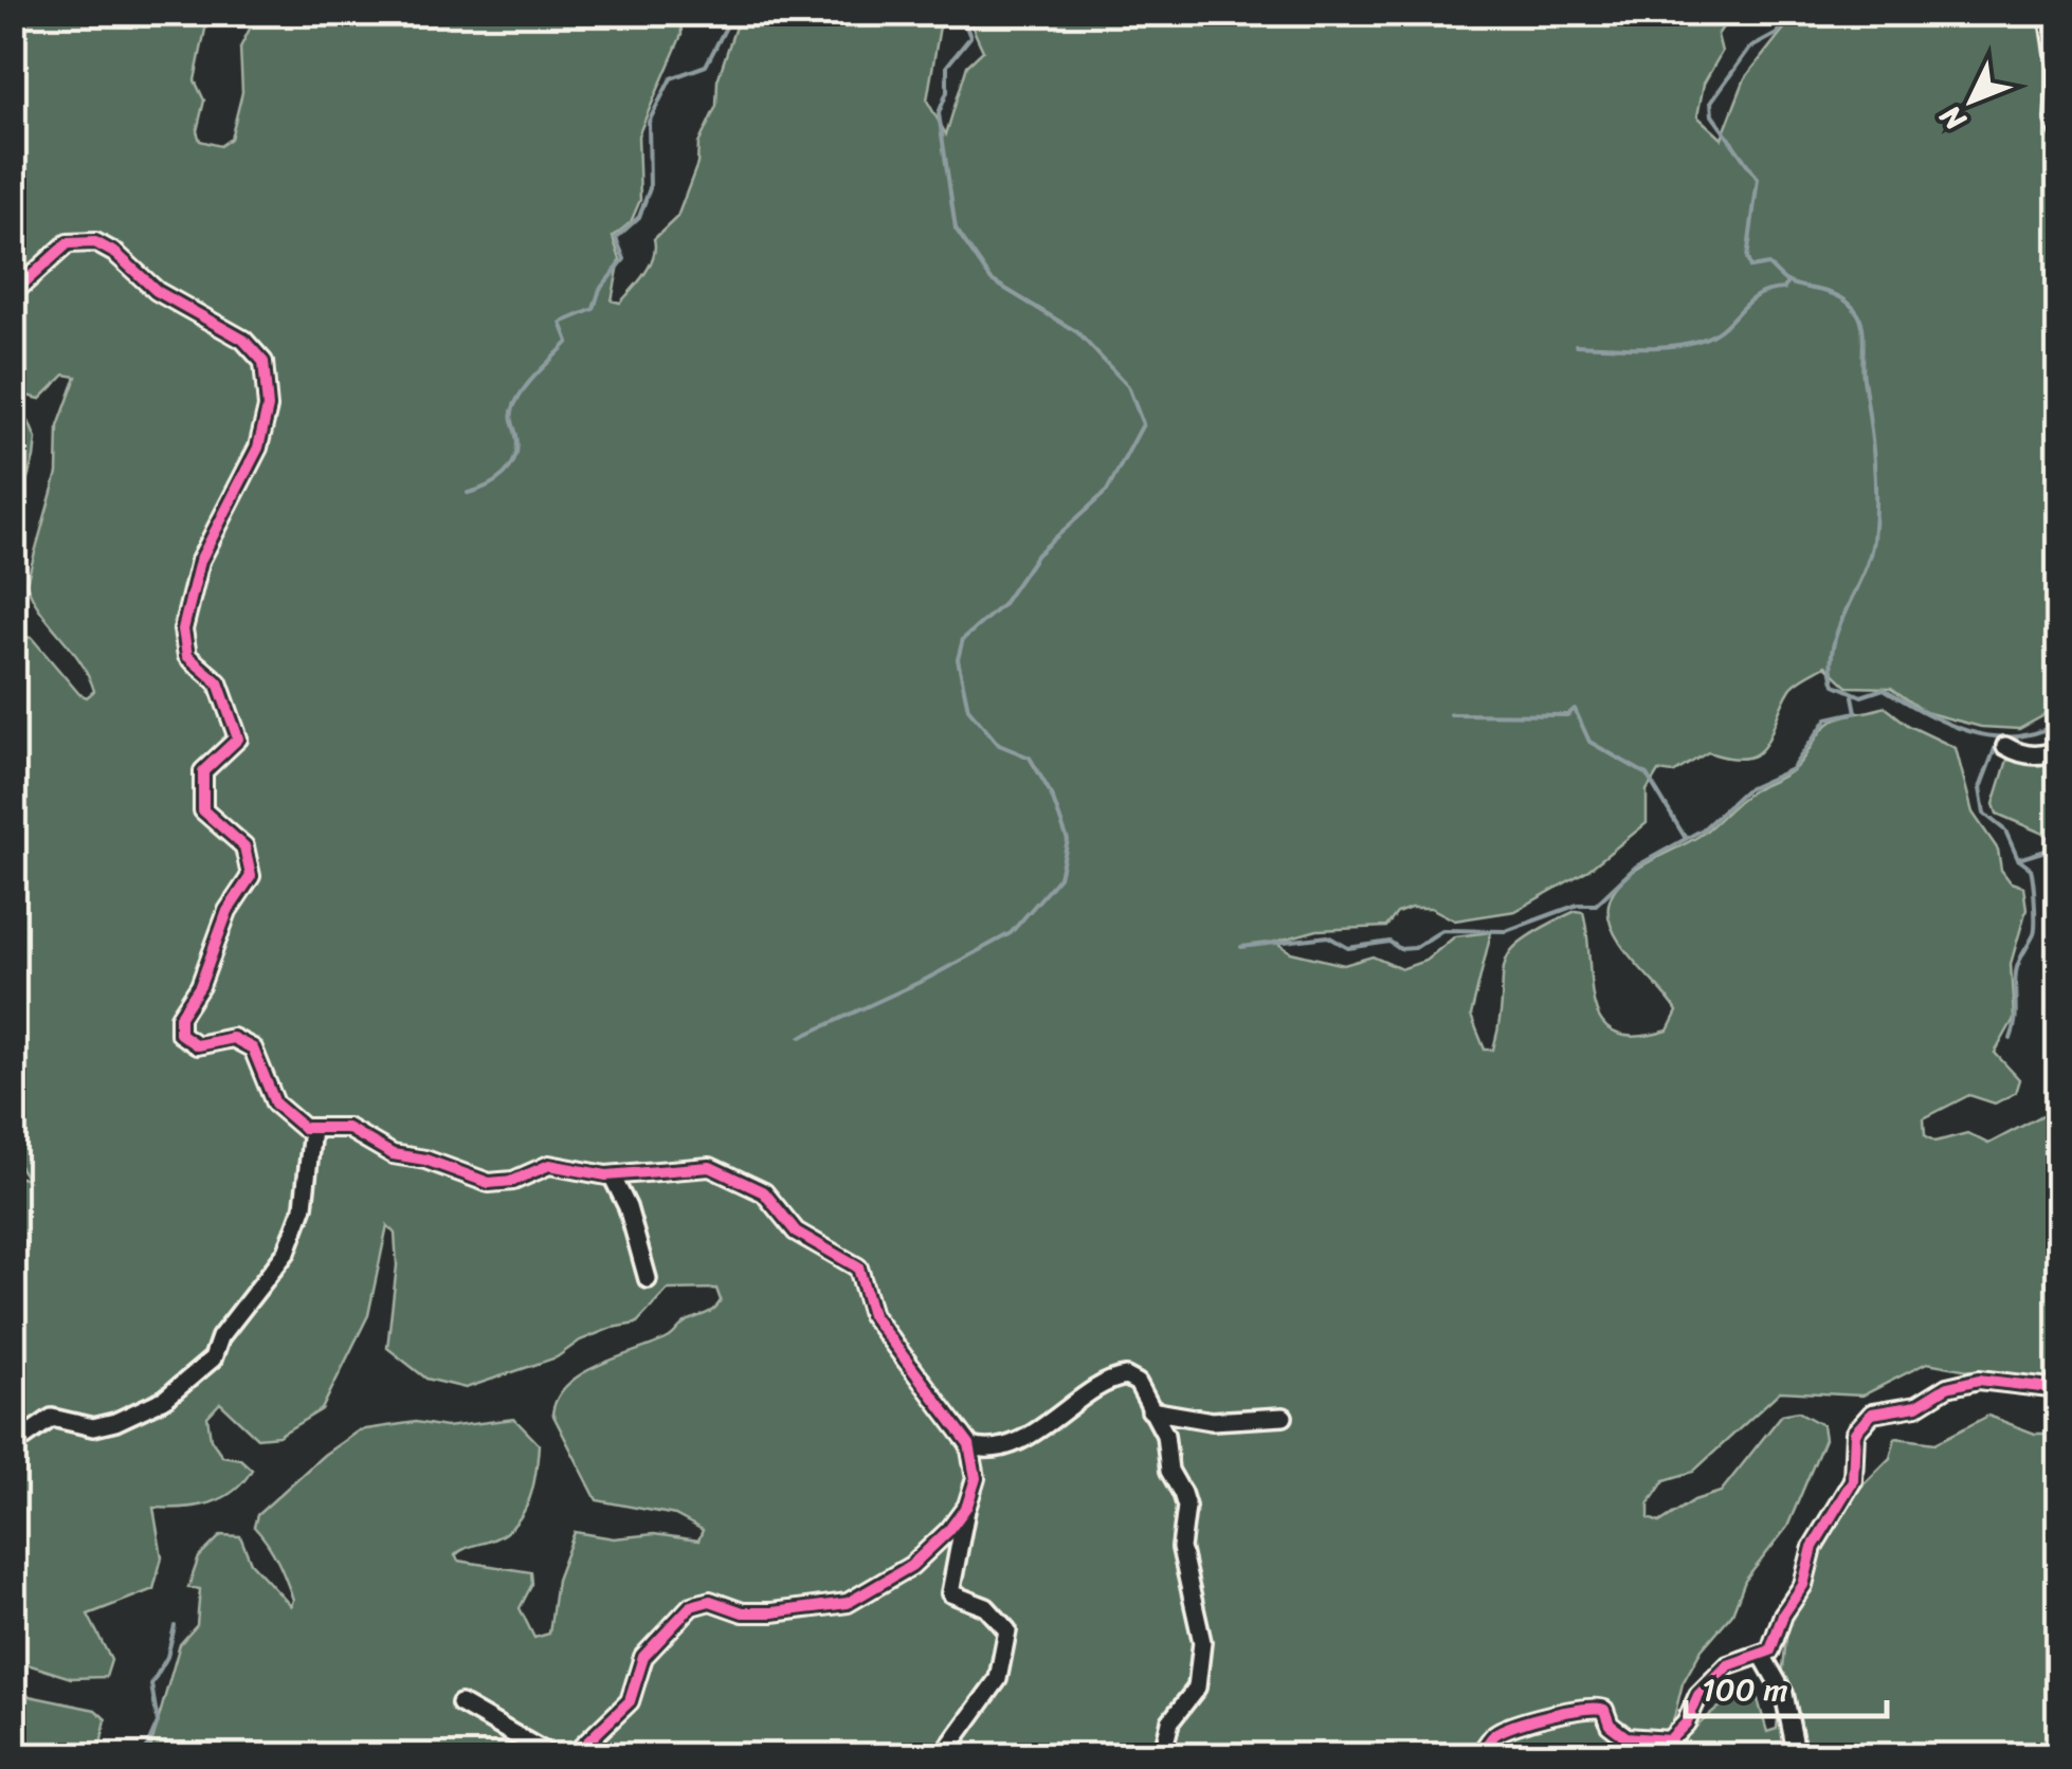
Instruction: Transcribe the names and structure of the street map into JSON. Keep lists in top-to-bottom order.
{
  "scale_bar": "100 m",
  "north": "bottom left"
}
